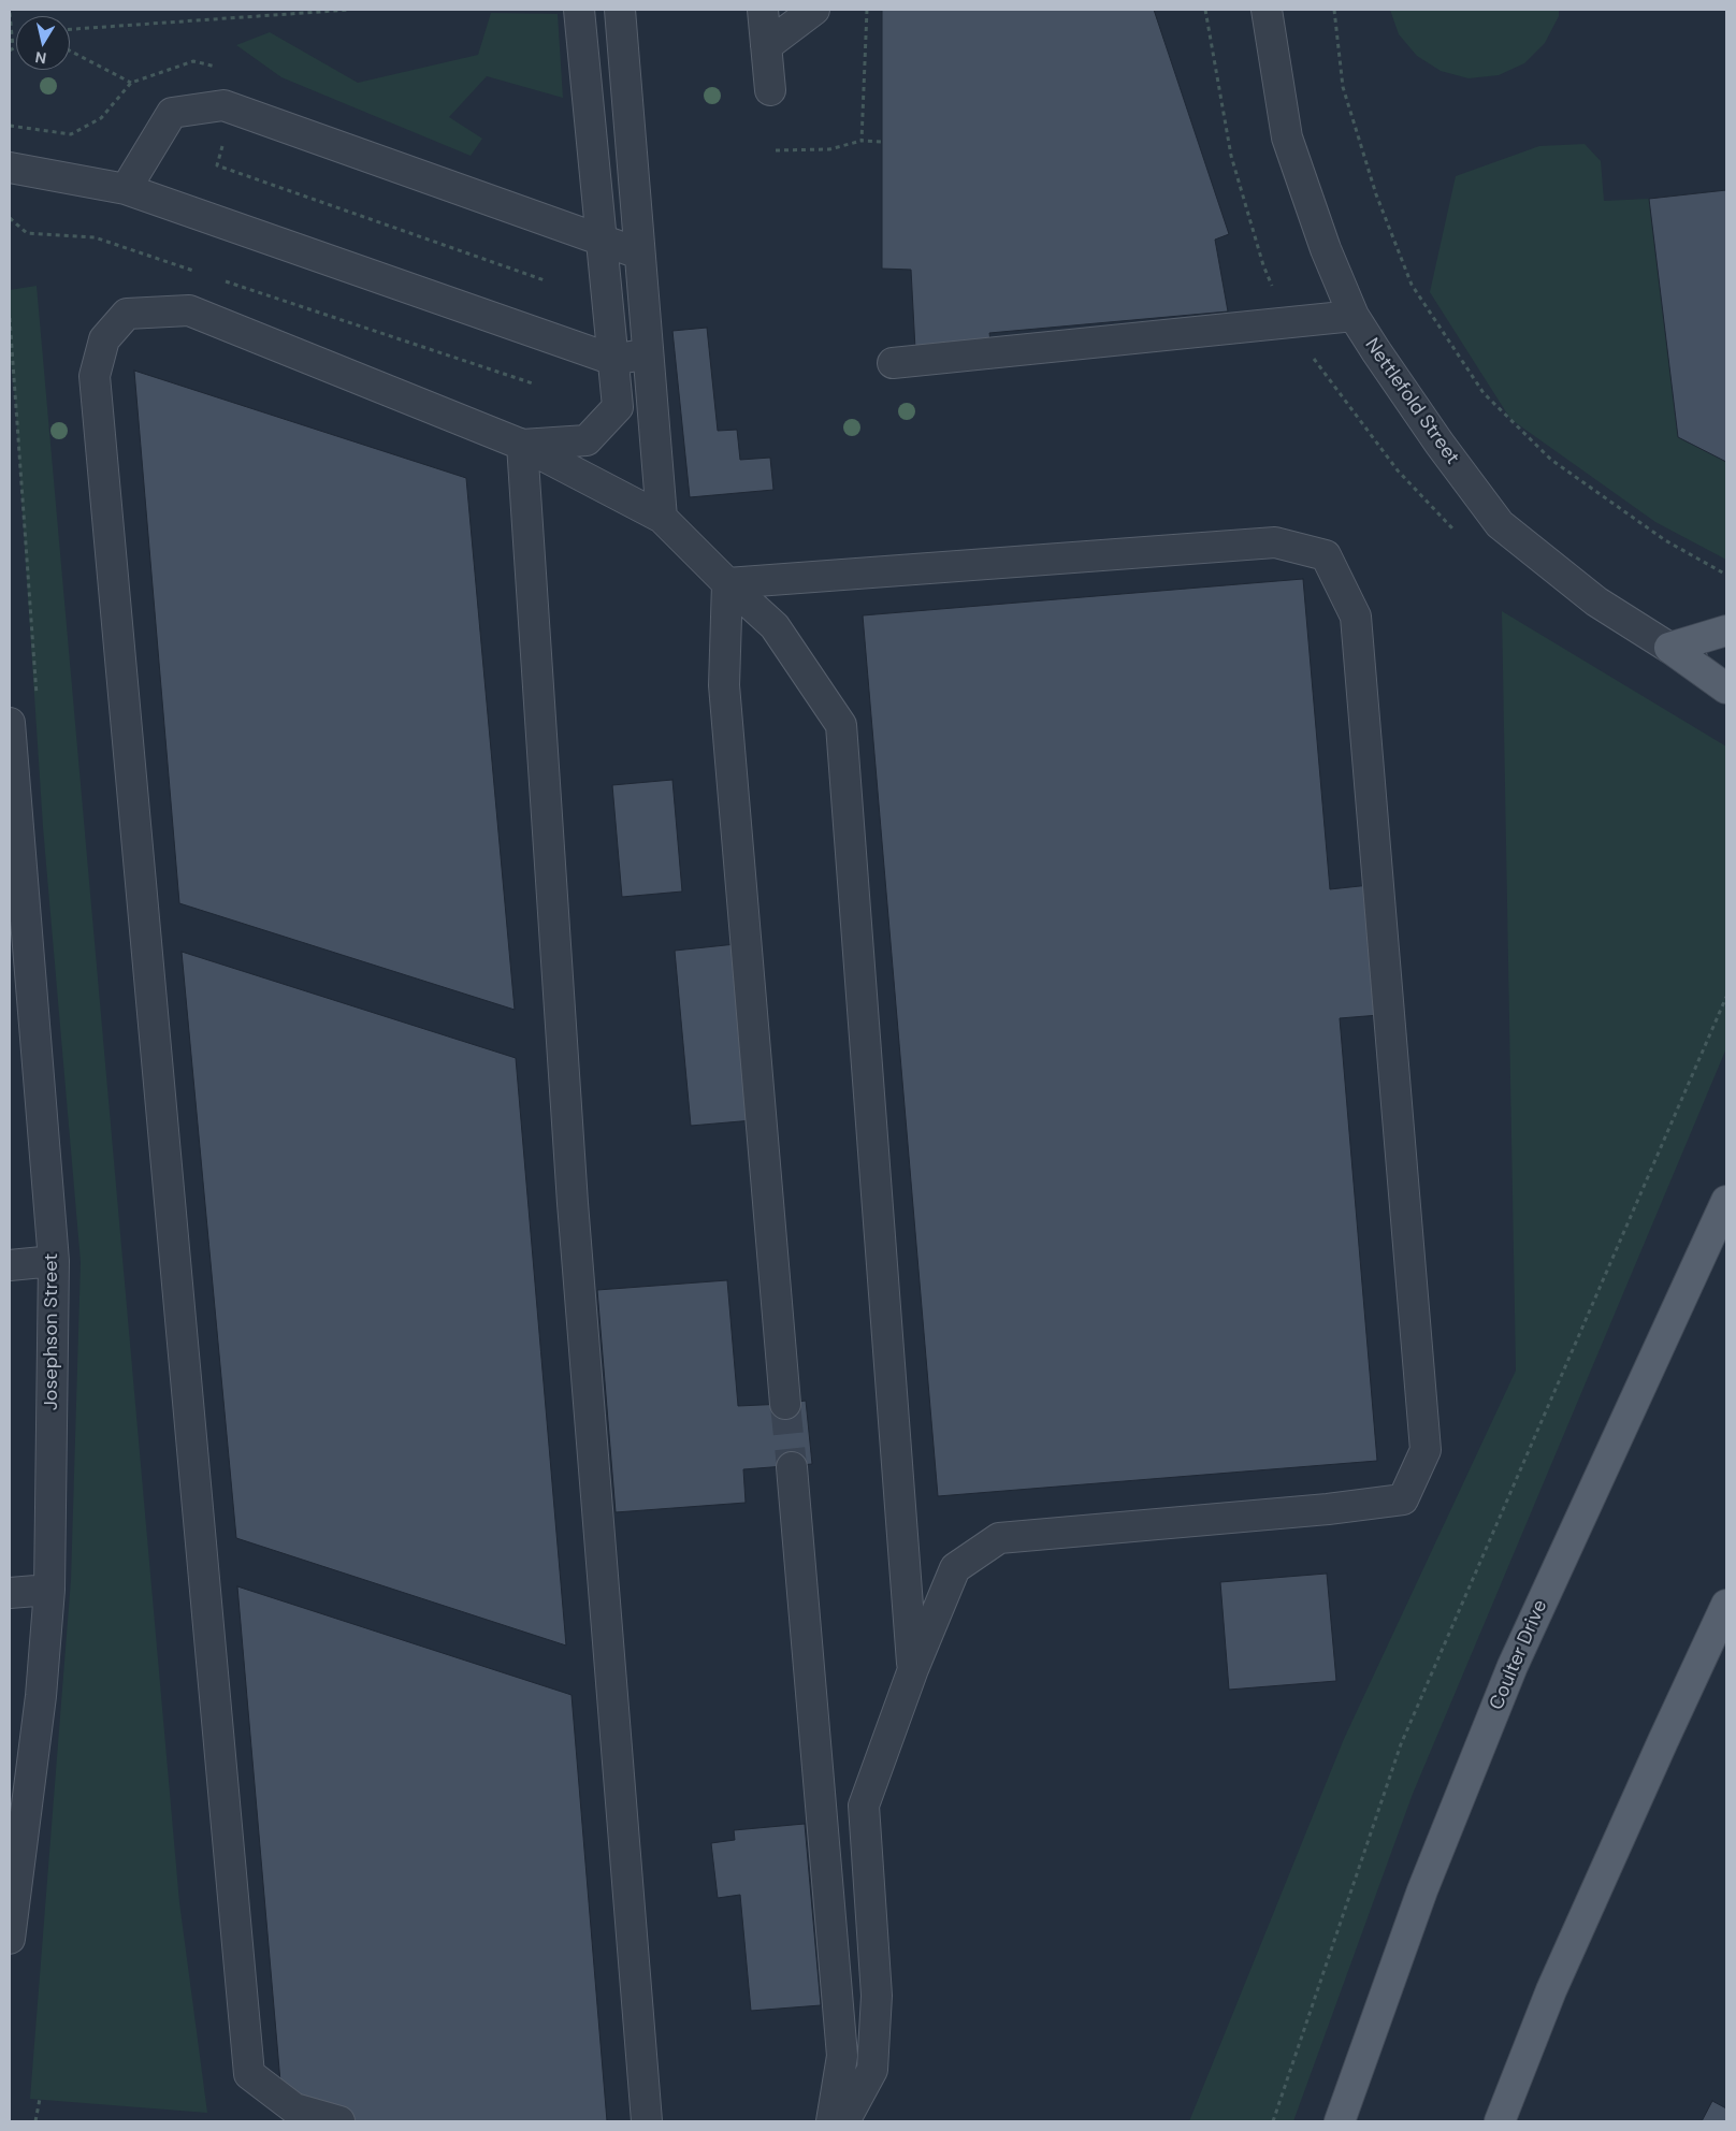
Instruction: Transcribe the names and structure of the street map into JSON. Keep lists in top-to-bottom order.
{
  "streets": {
    "main road": ["Coulter Drive"],
    "street": ["Nettlefold Street", "Josephson Street"]
  },
  "north": "bottom"
}
